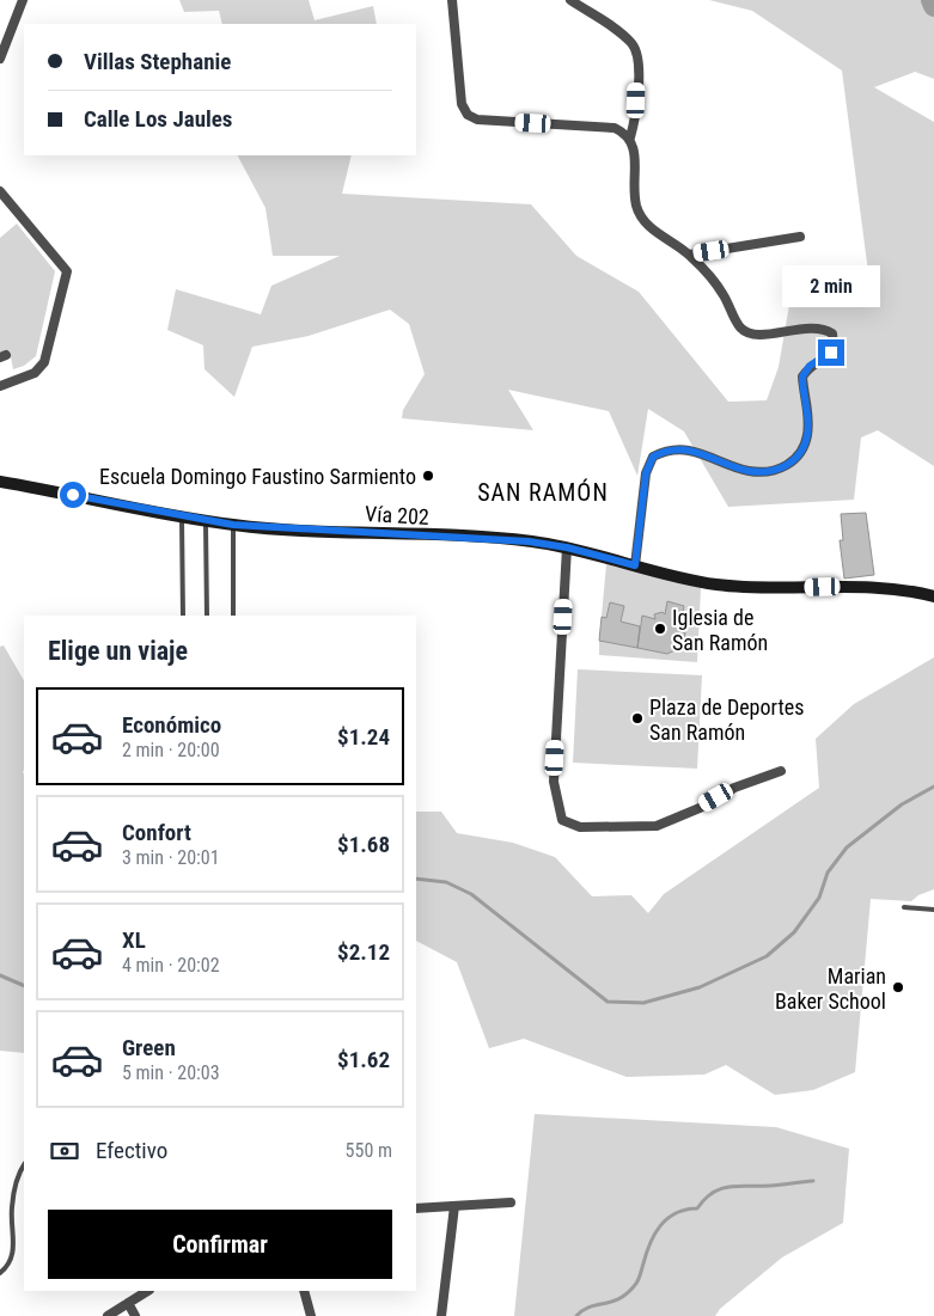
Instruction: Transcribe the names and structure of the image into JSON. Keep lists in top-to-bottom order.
{
  "streets": {
    "main road": ["Vía 202"]
  },
  "districts": ["SAN RAMÓN"],
  "places": [
    "Escuela Domingo Faustino Sarmiento",
    "Iglesia de San Ramón",
    "Plaza de Deportes San Ramón",
    "Marian Baker School"
  ],
  "page": {
    "banner": ["Villas Stephanie", "Calle Los Jaules"],
    "bubble": "2 min",
    "heading": "Elige un viaje",
    "list": [
      {
        "name": "Económico",
        "note": "2 min · 20:00",
        "value": "$1.24"
      },
      {
        "name": "Confort",
        "note": "3 min · 20:01",
        "value": "$1.68"
      },
      {
        "name": "XL",
        "note": "4 min · 20:02",
        "value": "$2.12"
      },
      {
        "name": "Green",
        "note": "5 min · 20:03",
        "value": "$1.62"
      }
    ],
    "pay": ["Efectivo", "550 m"],
    "buttons": "Confirmar"
  }
}
